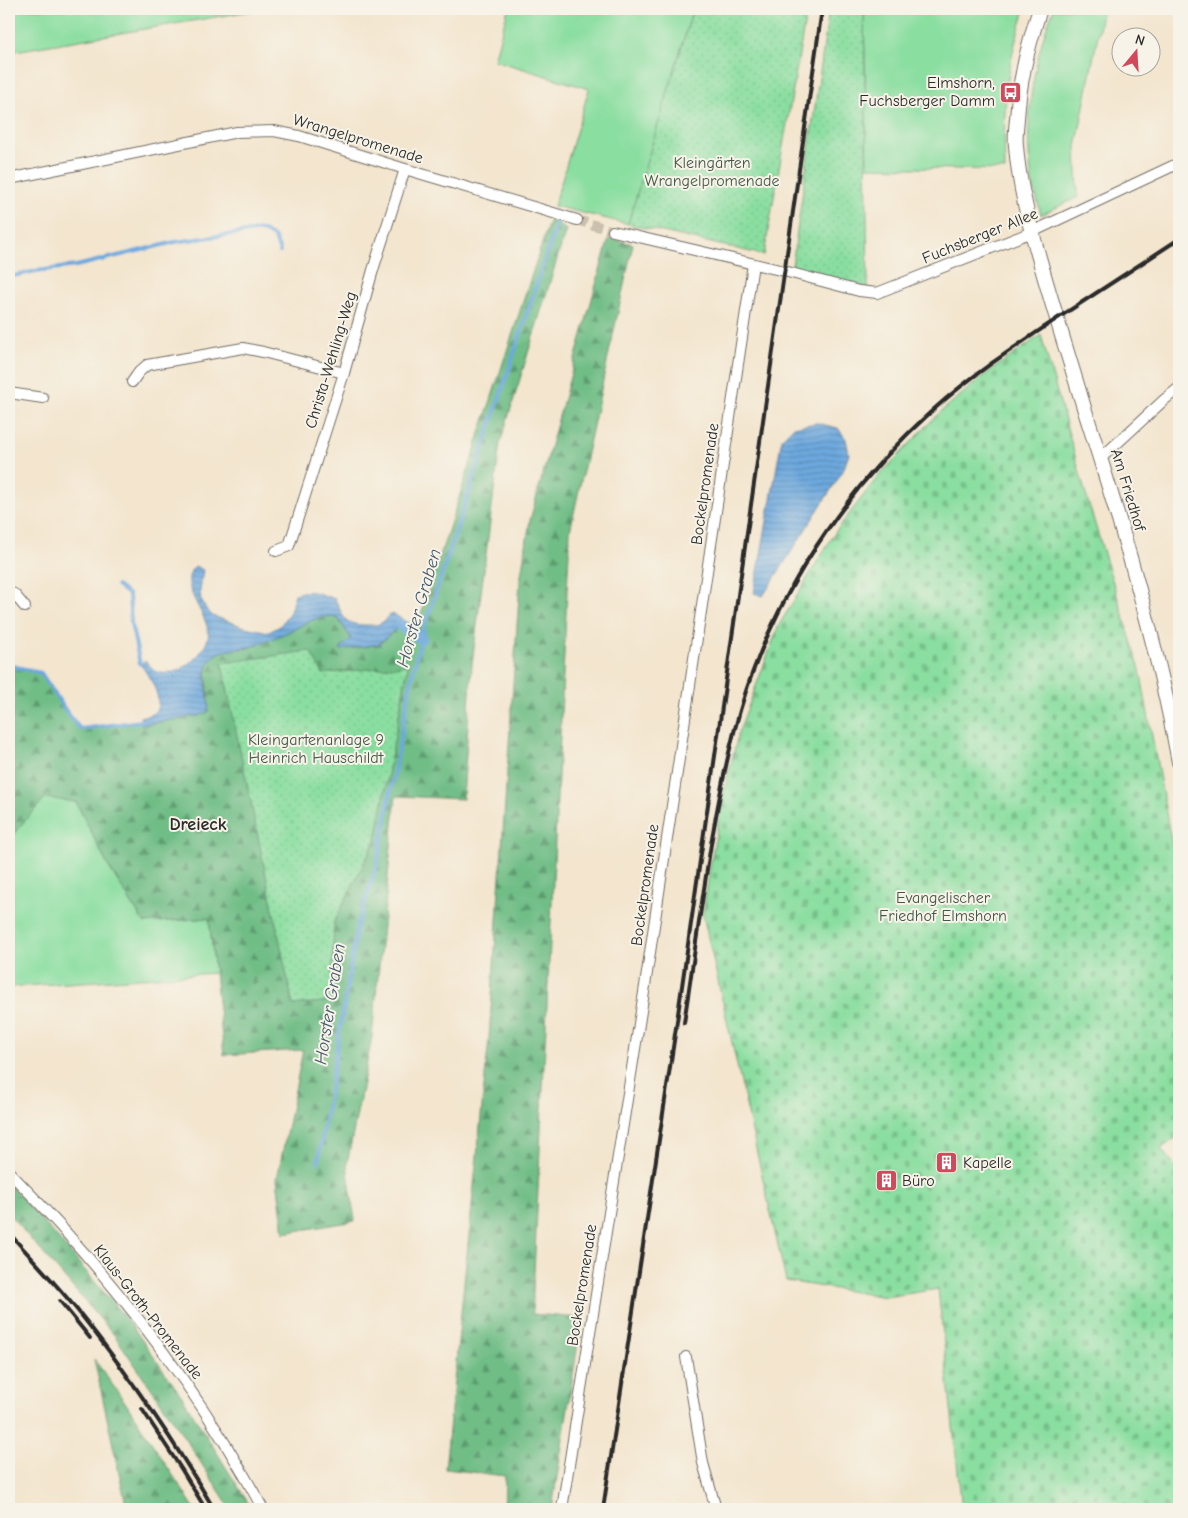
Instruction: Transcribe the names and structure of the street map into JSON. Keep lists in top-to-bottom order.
{
  "streets": {
    "street": [
      "Wrangelpromenade",
      "Fuchsberger Allee",
      "Christa-Wehling-Weg",
      "Bockelpromenade",
      "Am Friedhof",
      "Klaus-Groth-Promenade"
    ]
  },
  "crossings": [
    ["Wrangelpromenade", "Christa-Wehling-Weg"],
    ["Fuchsberger Allee", "Bockelpromenade"],
    ["Fuchsberger Allee", "Am Friedhof"]
  ],
  "districts": ["Dreieck"],
  "water": ["Horster Graben"],
  "parks": ["Kleingärten Wrangelpromenade", "Kleingartenanlage 9 Heinrich Hauschildt", "Evangelischer Friedhof Elmshorn"],
  "places": {
    "bus stop": ["Elmshorn, Fuchsberger Damm"],
    "building": ["Kapelle", "Büro"]
  },
  "north": "top"
}
